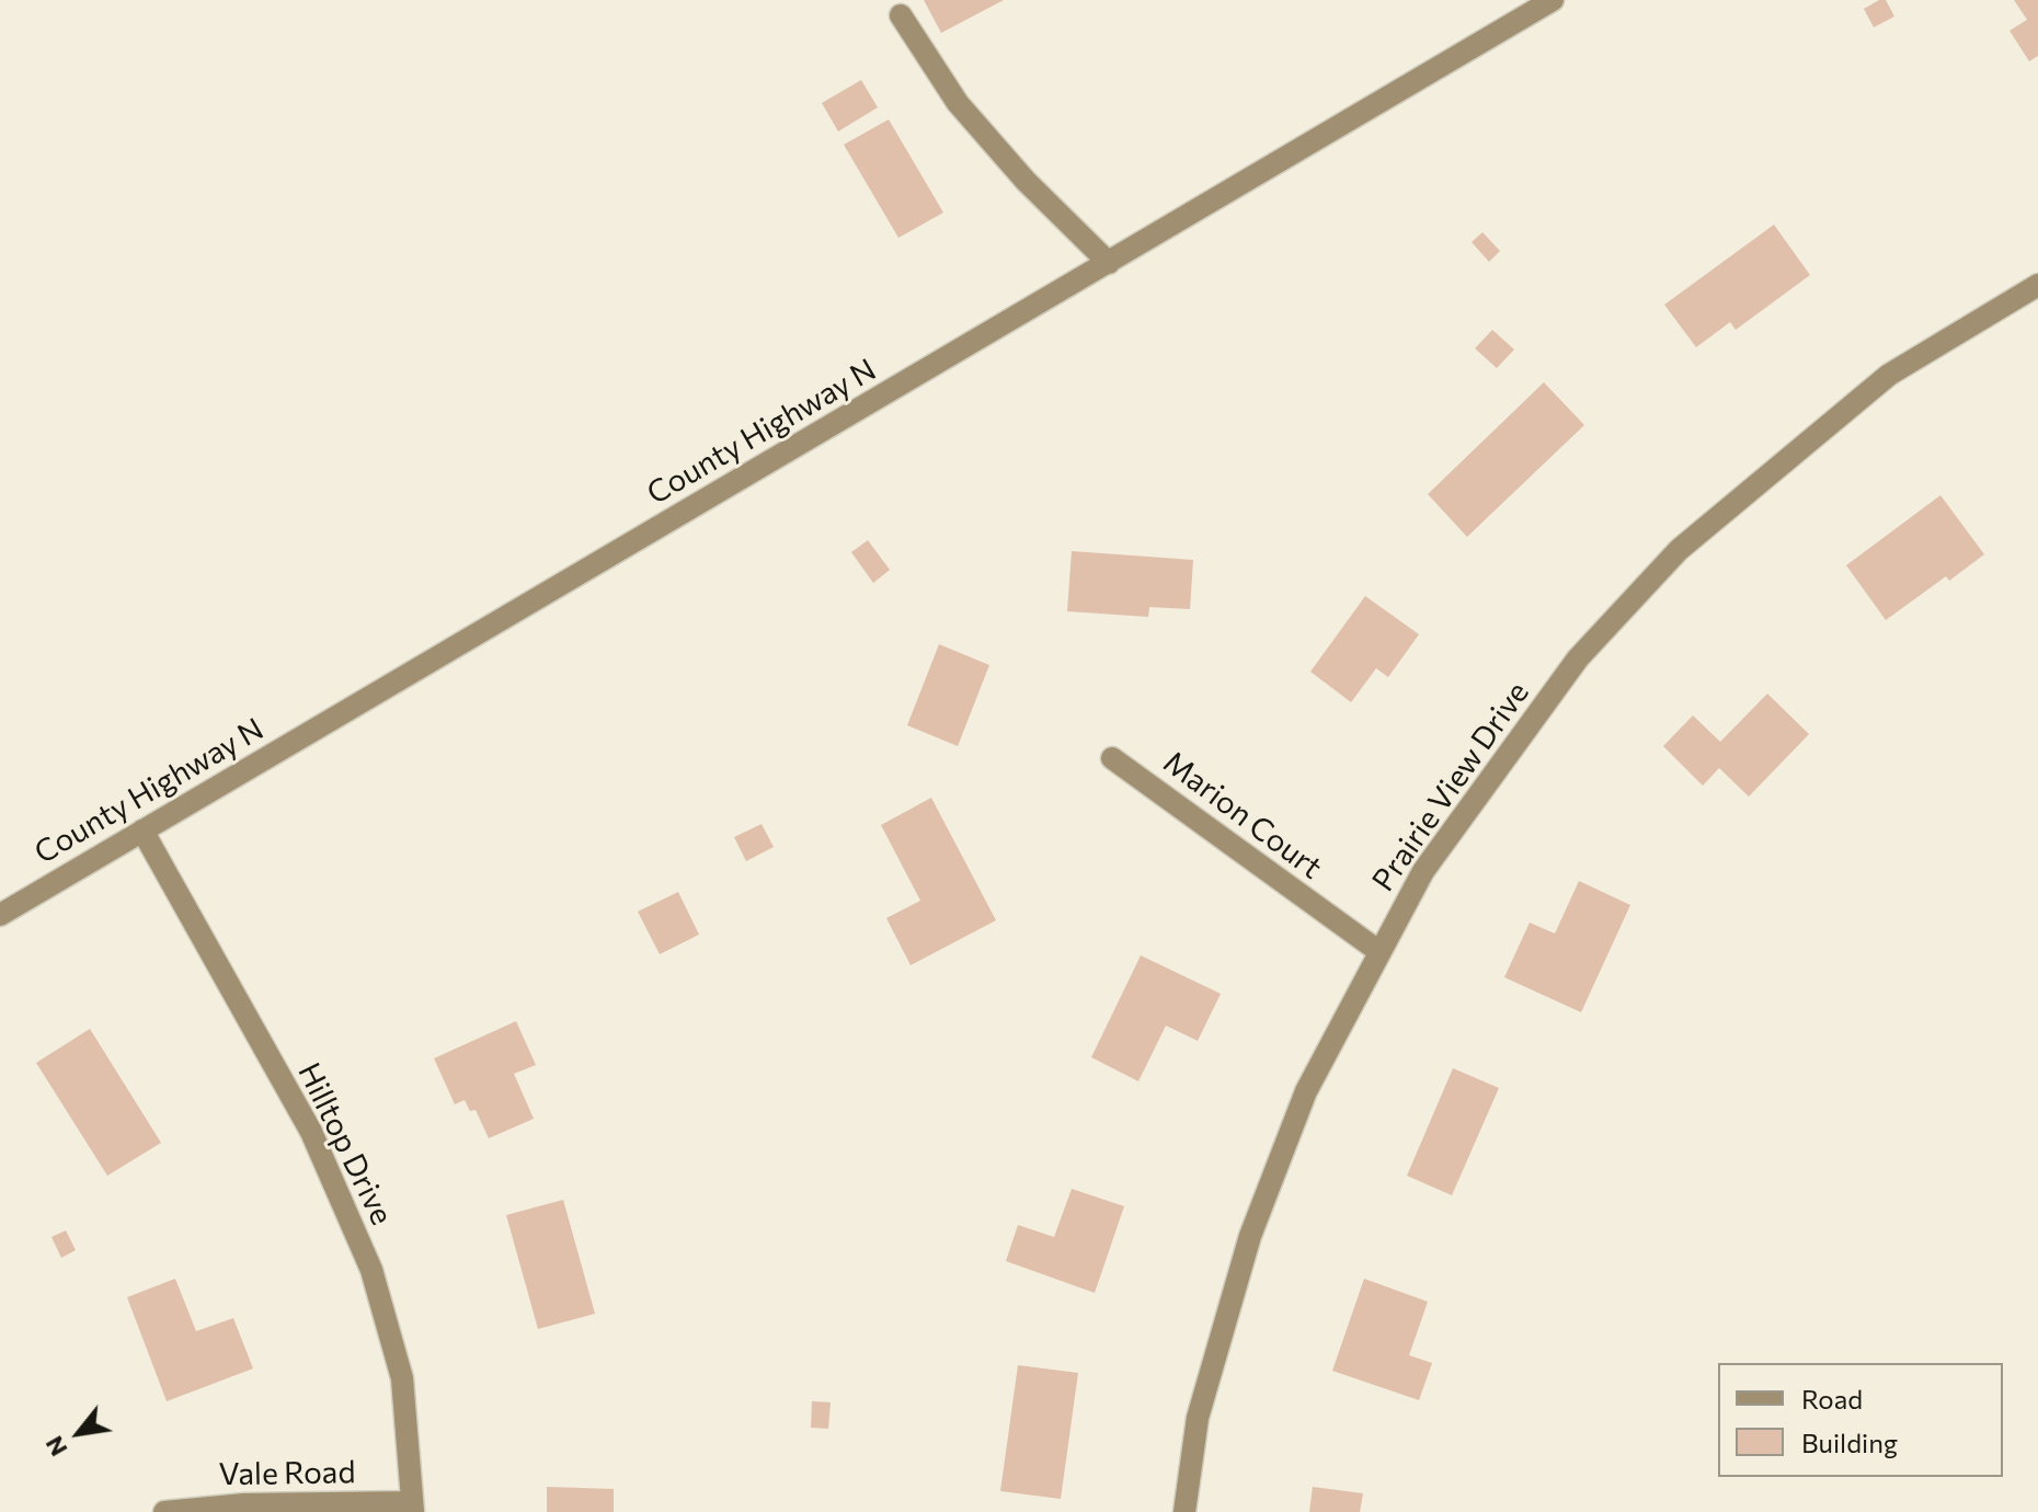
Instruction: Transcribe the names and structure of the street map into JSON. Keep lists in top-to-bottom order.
{
  "streets": {
    "street": [
      "County Highway N",
      "Prairie View Drive",
      "Marion Court",
      "Hilltop Drive",
      "Vale Road"
    ]
  },
  "crossings": [
    ["County Highway N", "Hilltop Drive"],
    ["Prairie View Drive", "Marion Court"],
    ["Hilltop Drive", "Vale Road"]
  ],
  "legend": ["Road", "Building"],
  "north": "bottom left"
}
